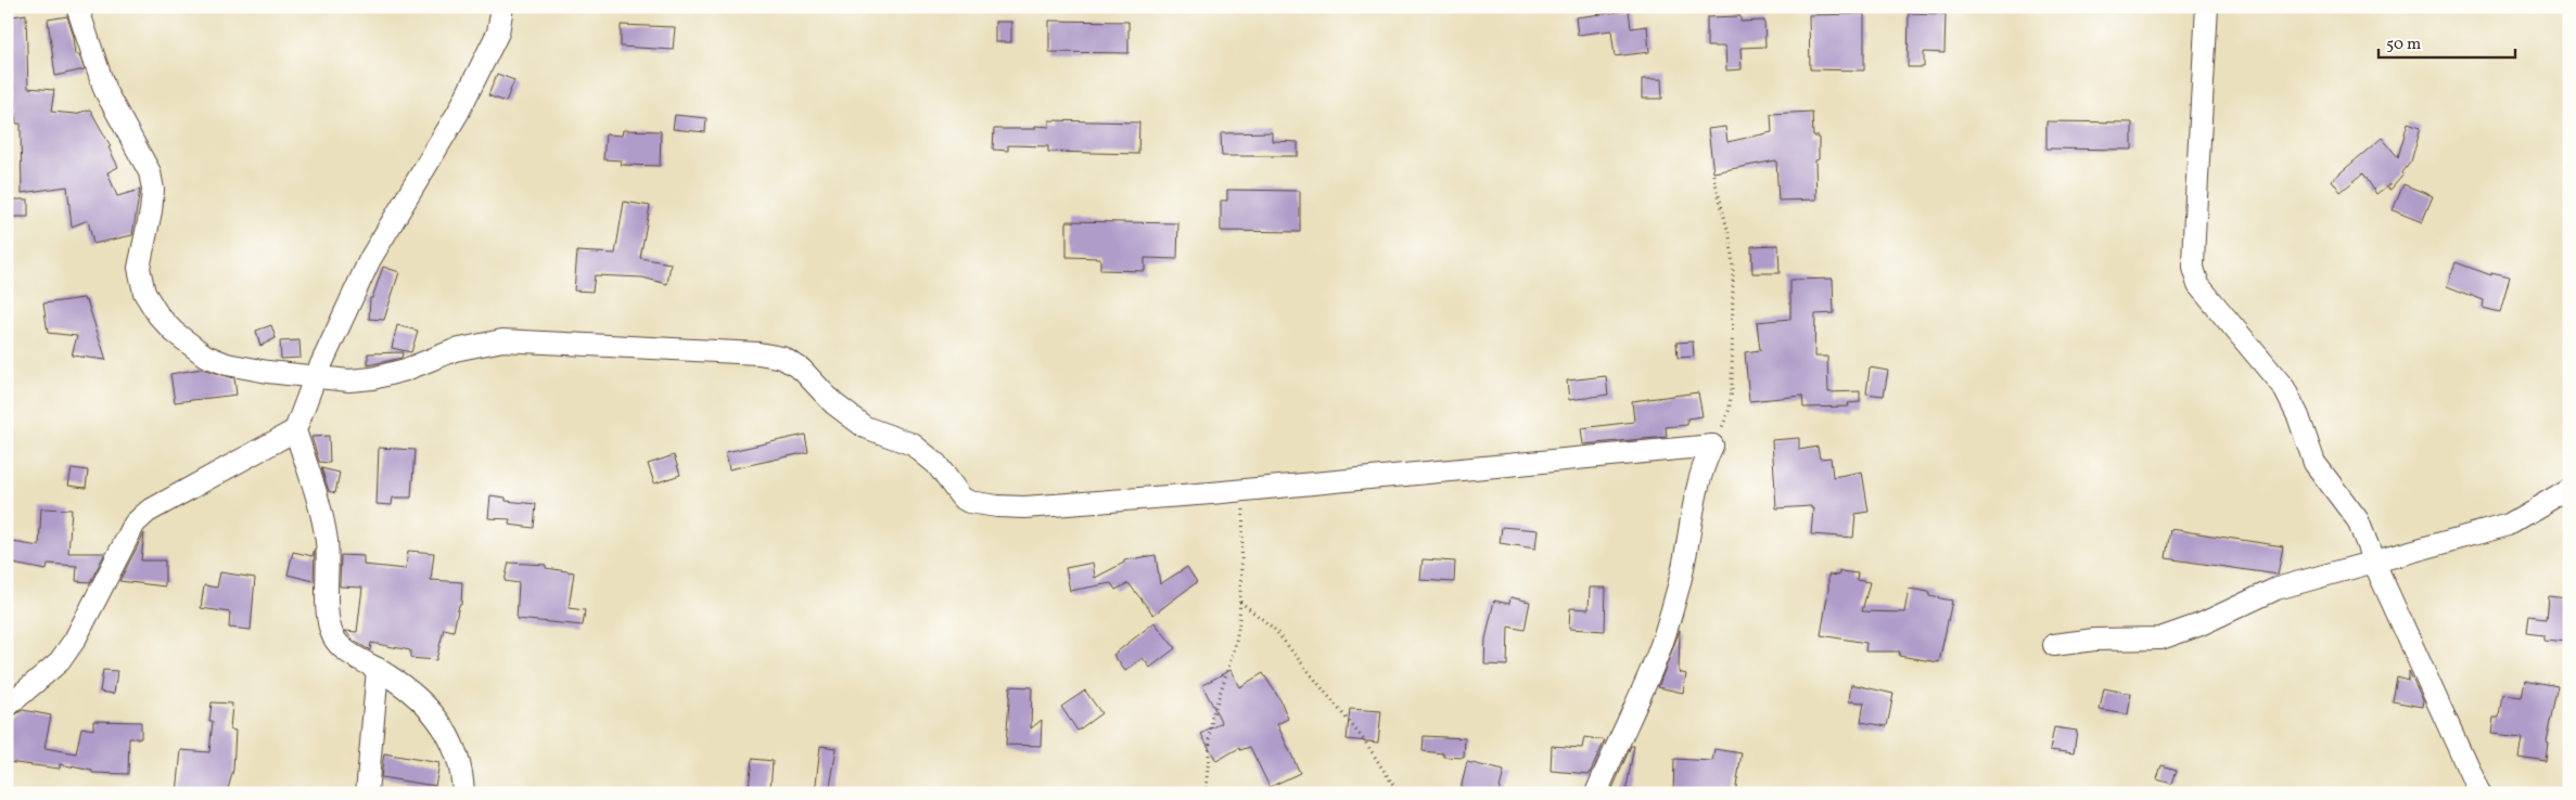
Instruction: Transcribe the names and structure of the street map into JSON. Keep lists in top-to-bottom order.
{
  "scale_bar": "50 m"
}
